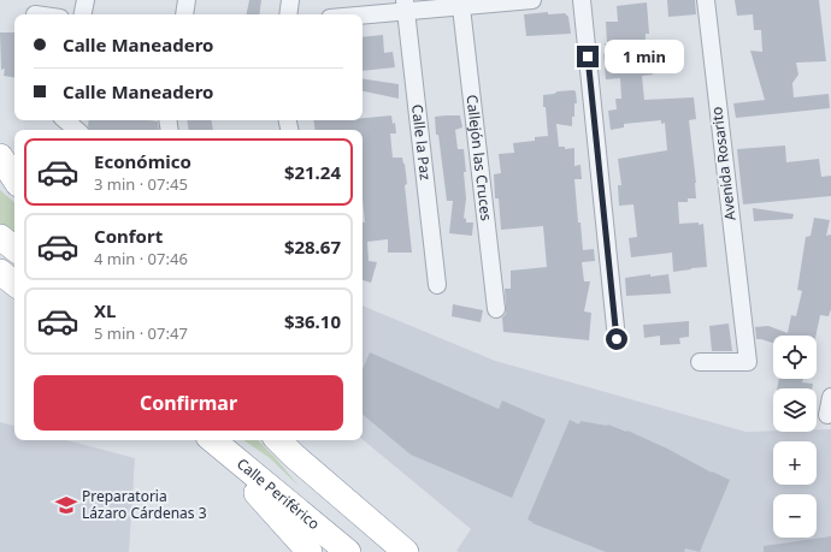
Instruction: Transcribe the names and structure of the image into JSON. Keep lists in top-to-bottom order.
{
  "streets": {
    "highway": ["Calle Periférico"],
    "street": ["Calle la Paz", "Callejón las Cruces", "Avenida Rosarito"]
  },
  "places": {
    "school or university": ["Preparatoria Lázaro Cárdenas 3"]
  },
  "page": {
    "banner": ["Calle Maneadero", "Calle Maneadero"],
    "bubble": "1 min",
    "list": [
      {
        "name": "Económico",
        "note": "3 min · 07:45",
        "value": "$21.24"
      },
      {
        "name": "Confort",
        "note": "4 min · 07:46",
        "value": "$28.67"
      },
      {
        "name": "XL",
        "note": "5 min · 07:47",
        "value": "$36.10"
      }
    ],
    "map_buttons": ["+", "−"],
    "buttons": "Confirmar"
  }
}
